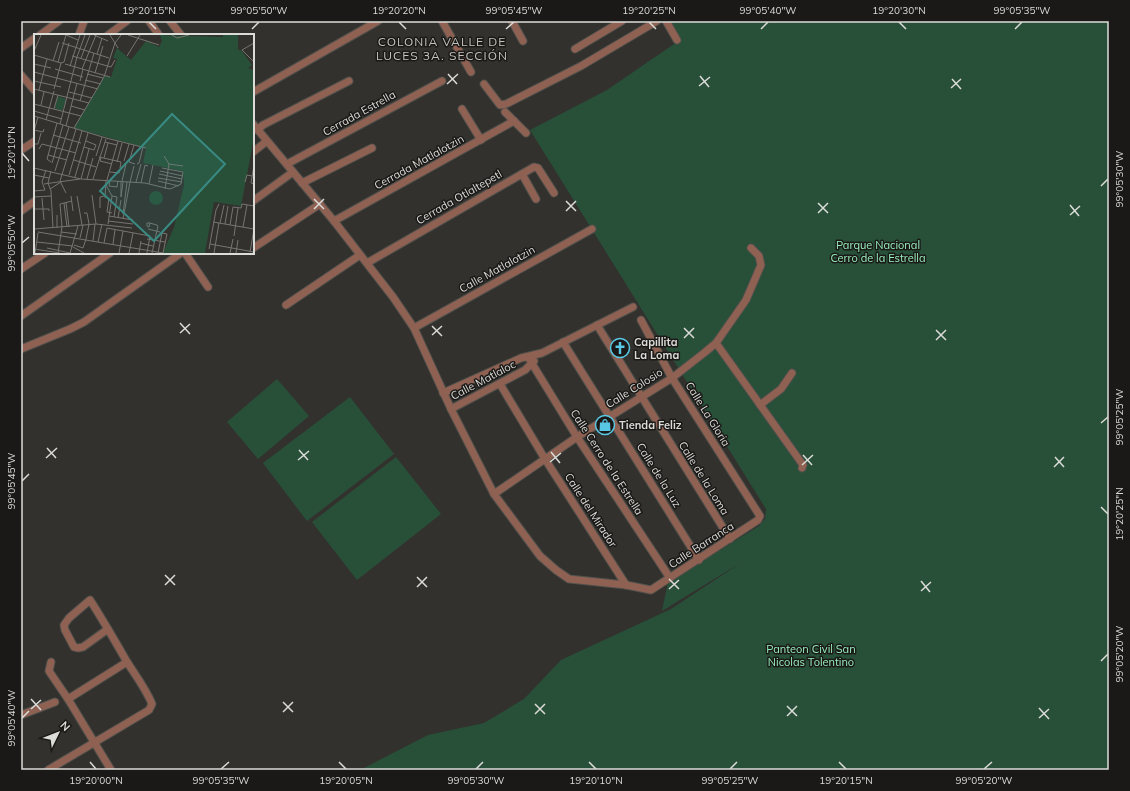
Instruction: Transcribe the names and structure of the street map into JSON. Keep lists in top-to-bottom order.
{
  "streets": {
    "street": [
      "Cerrada Estrella",
      "Cerrada Matlalotzin",
      "Cerrada Otlaltepetl",
      "Calle Matlalotzin",
      "Calle Matlaloc",
      "Calle Colosio",
      "Calle La Gloria",
      "Calle Cerro de la Estrella",
      "Calle de la Luz",
      "Calle de la Loma",
      "Calle del Mirador",
      "Calle Barranca"
    ]
  },
  "crossings": [
    ["Calle Matlaloc", "Calle Cerro de la Estrella"],
    ["Calle Matlaloc", "Calle de la Luz"],
    ["Calle Matlaloc", "Calle de la Loma"],
    ["Calle Matlaloc", "Calle del Mirador"],
    ["Calle Colosio", "Calle La Gloria"],
    ["Calle Colosio", "Calle Cerro de la Estrella"],
    ["Calle Colosio", "Calle de la Luz"],
    ["Calle Colosio", "Calle de la Loma"],
    ["Calle Colosio", "Calle del Mirador"],
    ["Calle La Gloria", "Calle Barranca"],
    ["Calle Cerro de la Estrella", "Calle Barranca"],
    ["Calle de la Luz", "Calle Barranca"],
    ["Calle de la Loma", "Calle Barranca"],
    ["Calle del Mirador", "Calle Barranca"]
  ],
  "districts": ["COLONIA VALLE DE LUCES 3A. SECCIÓN"],
  "parks": ["Parque Nacional Cerro de la Estrella", "Panteon Civil San Nicolas Tolentino"],
  "places": {
    "church": ["Capillita La Loma"],
    "shop": ["Tienda Feliz"]
  },
  "north": "top right",
  "coordinates": [
    "19°20'15\"N",
    "99°05'50\"W",
    "19°20'20\"N",
    "99°05'45\"W",
    "19°20'25\"N",
    "99°05'40\"W",
    "19°20'30\"N",
    "99°05'35\"W",
    "19°20'10\"N",
    "99°05'30\"W",
    "99°05'25\"W",
    "99°05'20\"W",
    "19°20'00\"N",
    "19°20'05\"N"
  ]
}
